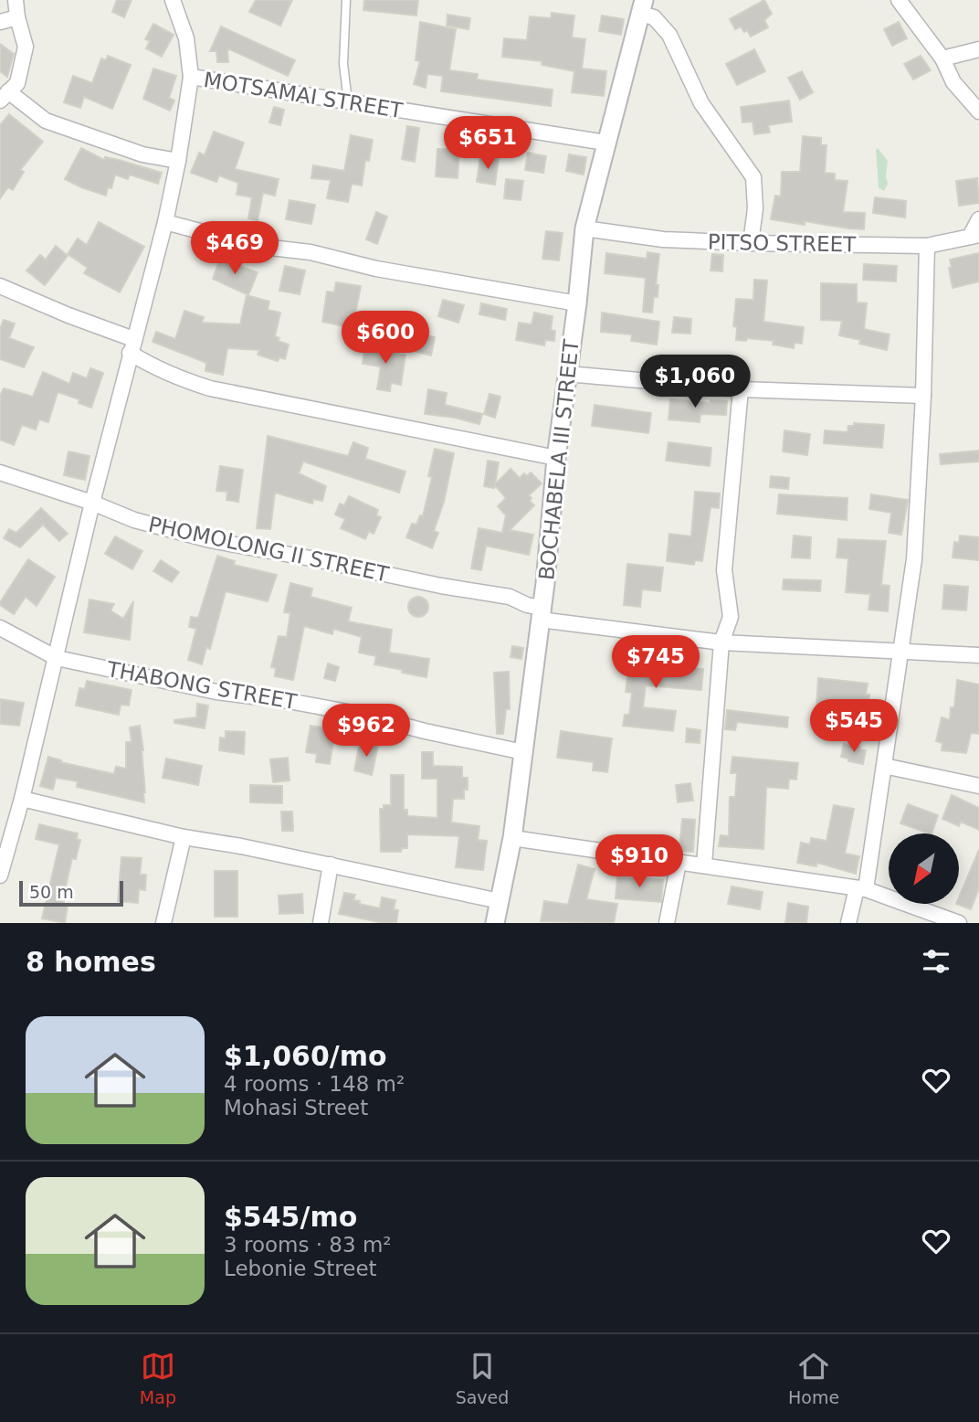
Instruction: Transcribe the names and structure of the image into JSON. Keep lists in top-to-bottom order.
{
  "streets": {
    "street": [
      "MOTSAMAI STREET",
      "PITSO STREET",
      "BOCHABELA III STREET",
      "PHOMOLONG II STREET",
      "THABONG STREET"
    ]
  },
  "crossings": [
    ["MOTSAMAI STREET", "BOCHABELA III STREET"],
    ["PITSO STREET", "BOCHABELA III STREET"],
    ["BOCHABELA III STREET", "PHOMOLONG II STREET"],
    ["BOCHABELA III STREET", "THABONG STREET"]
  ],
  "scale_bar": "50 m",
  "north": "bottom left",
  "page": {
    "price": [
      "$651",
      "$469",
      "$600",
      "$1,060",
      "$745",
      "$545",
      "$962",
      "$910"
    ],
    "scale": "50 m",
    "heading": "8 homes",
    "list": [
      {
        "name": "$1,060/mo",
        "note": "4 rooms · 148 m² · Mohasi Street"
      },
      {
        "name": "$545/mo",
        "note": "3 rooms · 83 m² · Lebonie Street"
      }
    ],
    "tabs": ["Map", "Saved", "Home"]
  }
}
